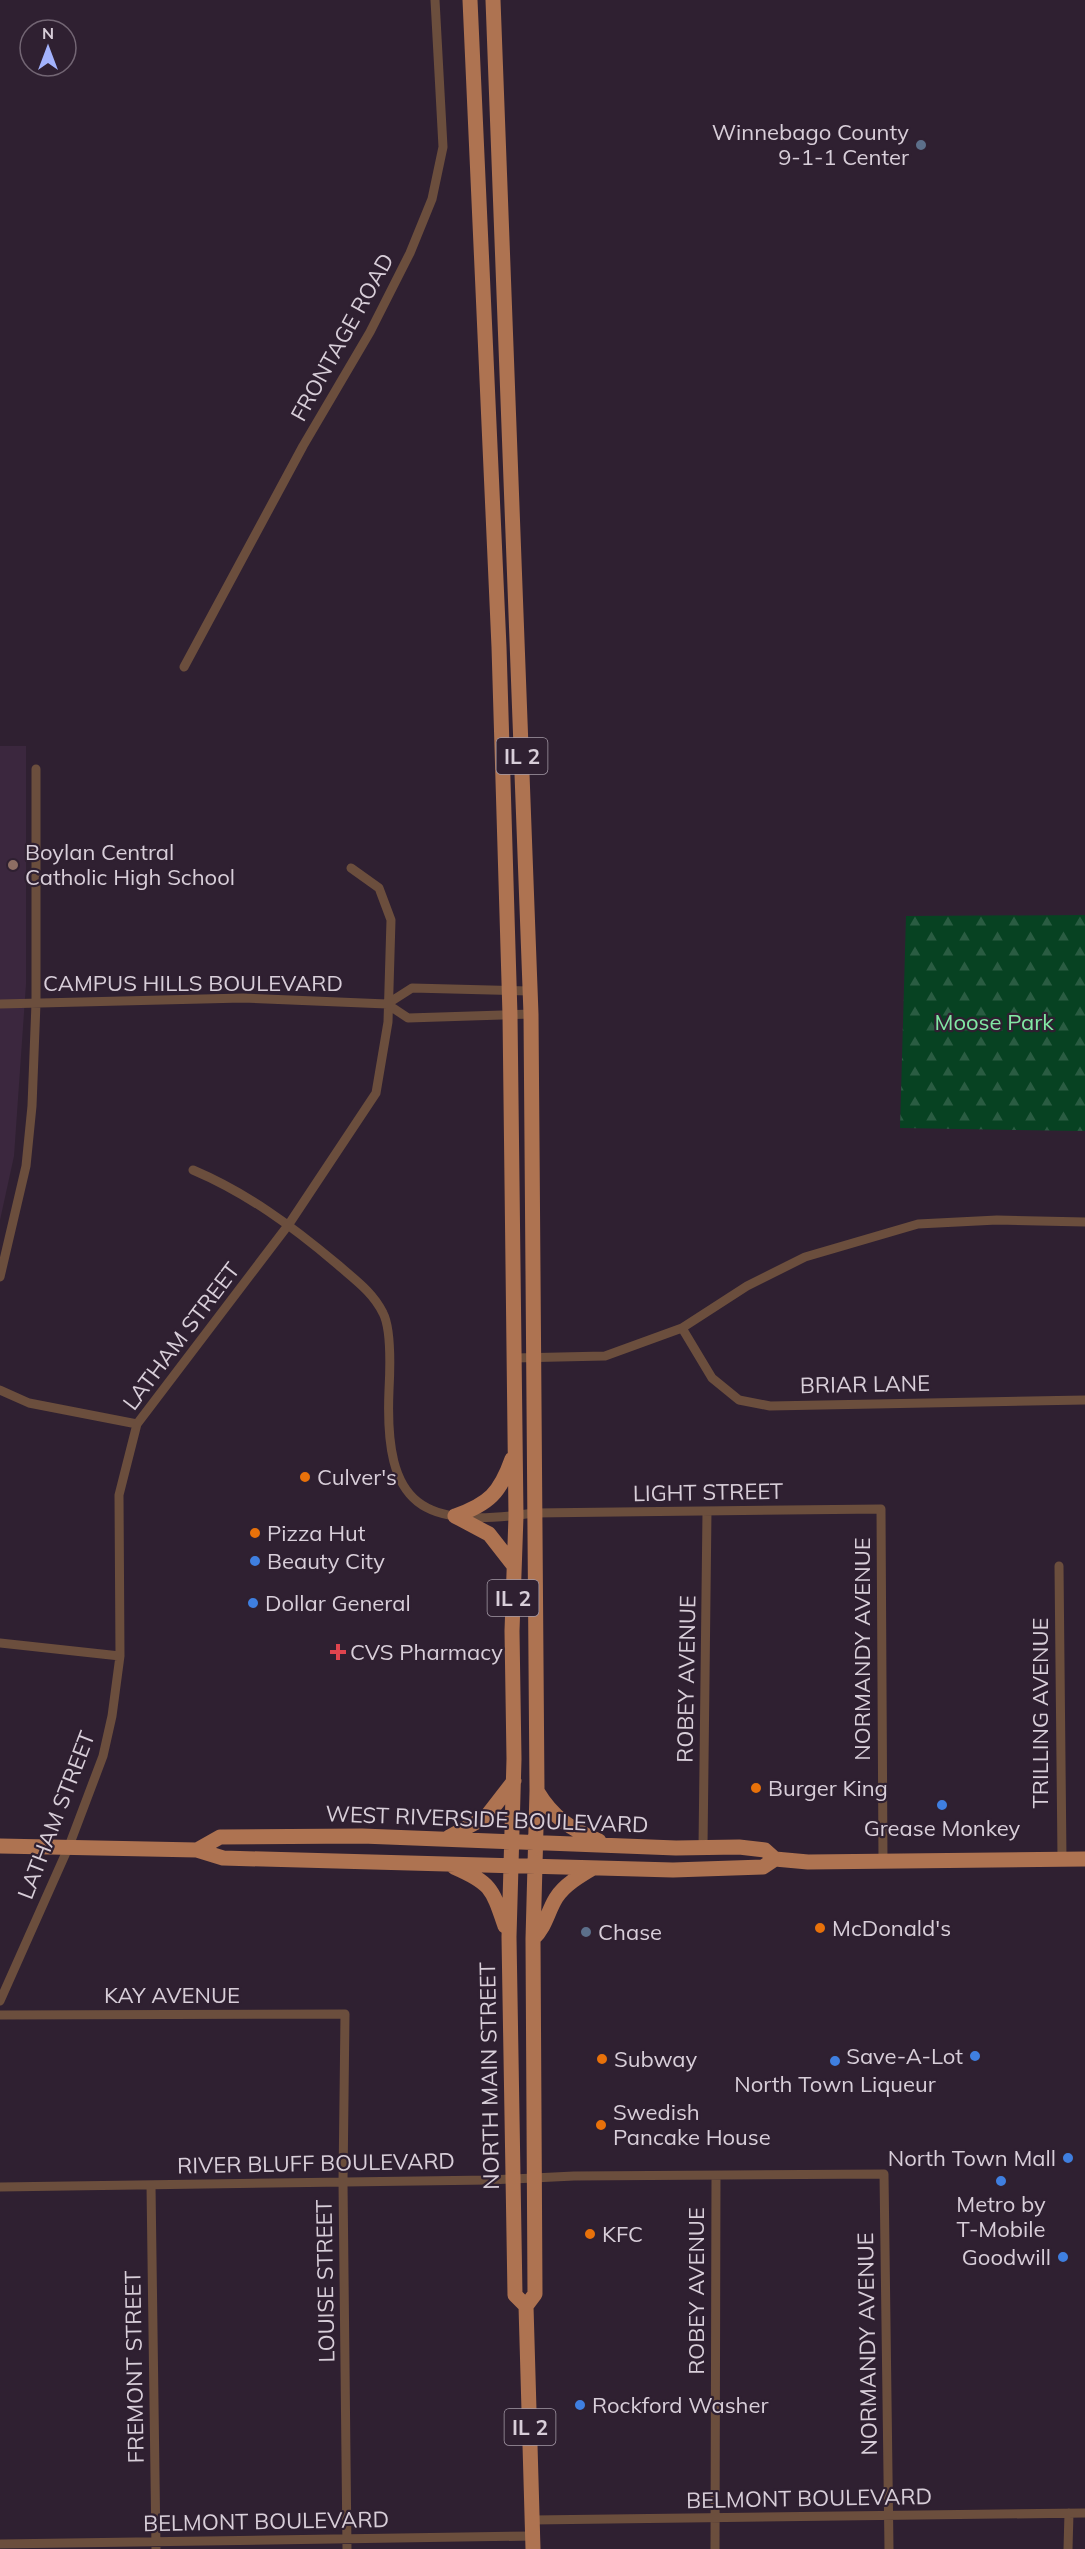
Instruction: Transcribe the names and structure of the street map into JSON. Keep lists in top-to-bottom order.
{
  "streets": {
    "main road": ["IL 2", "WEST RIVERSIDE BOULEVARD", "NORTH MAIN STREET"],
    "street": [
      "FRONTAGE ROAD",
      "CAMPUS HILLS BOULEVARD",
      "LATHAM STREET",
      "BRIAR LANE",
      "LIGHT STREET",
      "NORMANDY AVENUE",
      "ROBEY AVENUE",
      "TRILLING AVENUE",
      "KAY AVENUE",
      "RIVER BLUFF BOULEVARD",
      "LOUISE STREET",
      "FREMONT STREET",
      "BELMONT BOULEVARD"
    ]
  },
  "crossings": [
    ["IL 2", "CAMPUS HILLS BOULEVARD"],
    ["IL 2", "LIGHT STREET"],
    ["IL 2", "WEST RIVERSIDE BOULEVARD"],
    ["IL 2", "NORTH MAIN STREET"],
    ["CAMPUS HILLS BOULEVARD", "LATHAM STREET"],
    ["LATHAM STREET", "LIGHT STREET"],
    ["LATHAM STREET", "WEST RIVERSIDE BOULEVARD"],
    ["LIGHT STREET", "NORMANDY AVENUE"],
    ["LIGHT STREET", "ROBEY AVENUE"],
    ["NORMANDY AVENUE", "WEST RIVERSIDE BOULEVARD"],
    ["NORMANDY AVENUE", "RIVER BLUFF BOULEVARD"],
    ["NORMANDY AVENUE", "BELMONT BOULEVARD"],
    ["ROBEY AVENUE", "WEST RIVERSIDE BOULEVARD"],
    ["ROBEY AVENUE", "RIVER BLUFF BOULEVARD"],
    ["ROBEY AVENUE", "BELMONT BOULEVARD"],
    ["TRILLING AVENUE", "WEST RIVERSIDE BOULEVARD"],
    ["WEST RIVERSIDE BOULEVARD", "NORTH MAIN STREET"],
    ["KAY AVENUE", "LOUISE STREET"],
    ["NORTH MAIN STREET", "RIVER BLUFF BOULEVARD"],
    ["NORTH MAIN STREET", "BELMONT BOULEVARD"],
    ["RIVER BLUFF BOULEVARD", "LOUISE STREET"],
    ["RIVER BLUFF BOULEVARD", "FREMONT STREET"],
    ["LOUISE STREET", "BELMONT BOULEVARD"],
    ["FREMONT STREET", "BELMONT BOULEVARD"]
  ],
  "parks": ["Moose Park"],
  "places": {
    "other": [
      "Winnebago County 9-1-1 Center",
      "Boylan Central Catholic High School",
      "Culver's",
      "Pizza Hut",
      "Beauty City",
      "Dollar General",
      "Burger King",
      "Grease Monkey",
      "McDonald's",
      "Chase",
      "Save-A-Lot",
      "Subway",
      "North Town Liqueur",
      "Swedish Pancake House",
      "North Town Mall",
      "Metro by T-Mobile",
      "KFC",
      "Goodwill",
      "Rockford Washer"
    ],
    "health": ["CVS Pharmacy"]
  },
  "north": "top"
}
